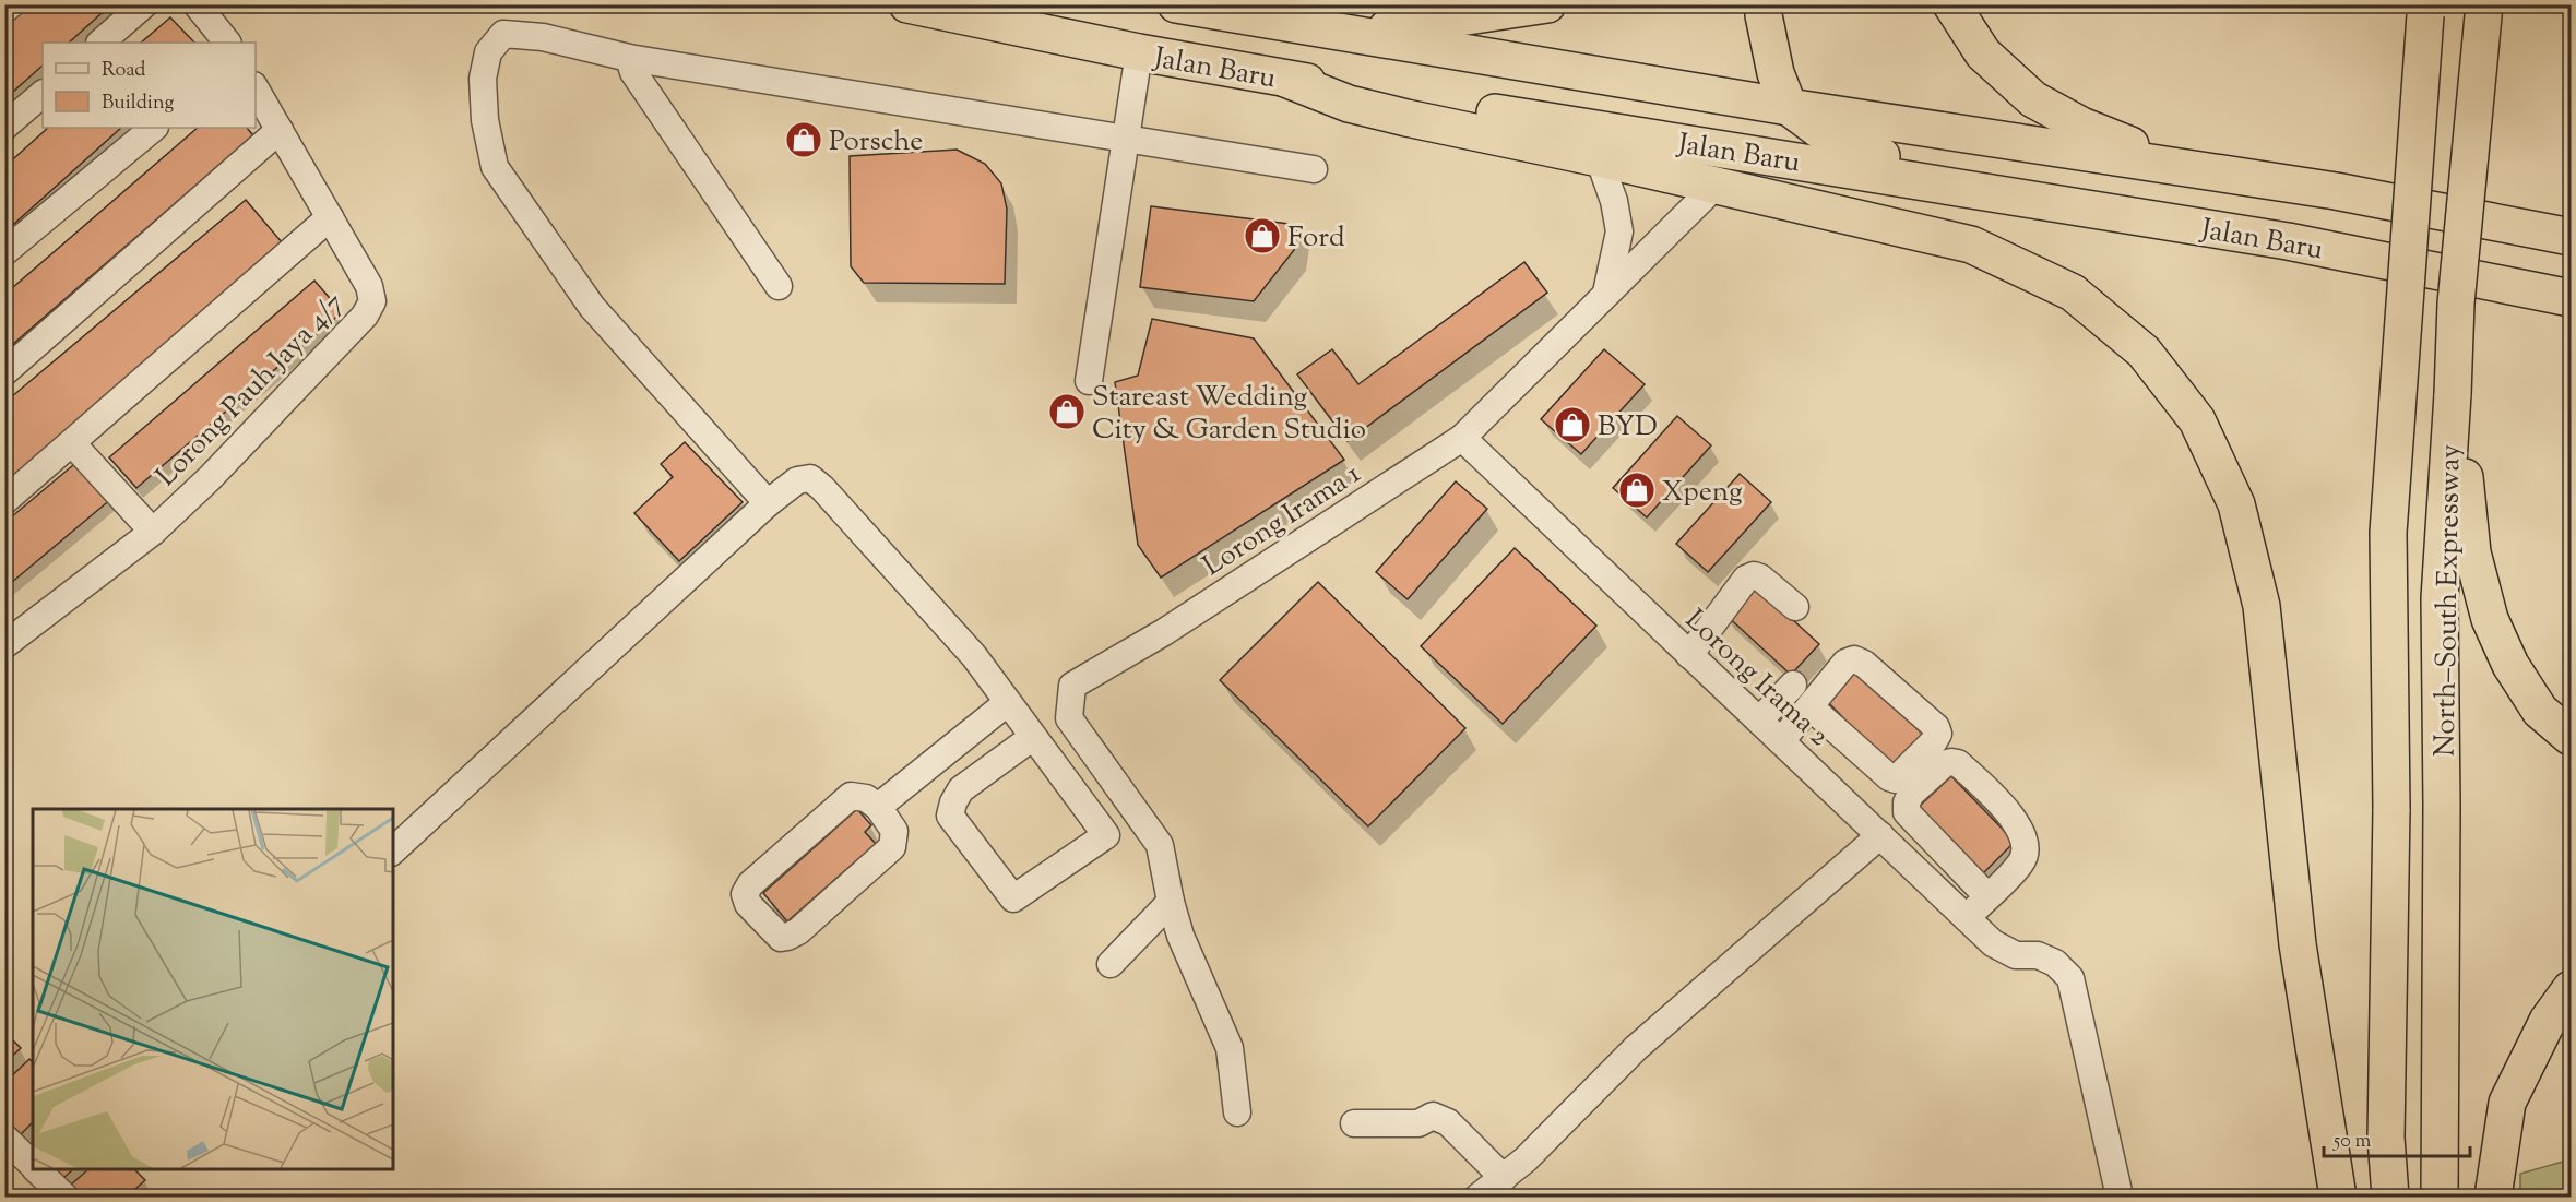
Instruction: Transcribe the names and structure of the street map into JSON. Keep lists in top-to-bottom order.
{
  "streets": {
    "highway": ["Jalan Baru", "North–South Expressway"],
    "street": ["Lorong Pauh Jaya 4/7", "Lorong Irama 1", "Lorong Irama 2"]
  },
  "crossings": [
    ["Lorong Irama 1", "Lorong Irama 2"]
  ],
  "places": {
    "shop": [
      "Porsche",
      "Ford",
      "Stareast Wedding City & Garden Studio",
      "BYD",
      "Xpeng"
    ]
  },
  "legend": ["Road", "Building"],
  "scale_bar": "50 m"
}
